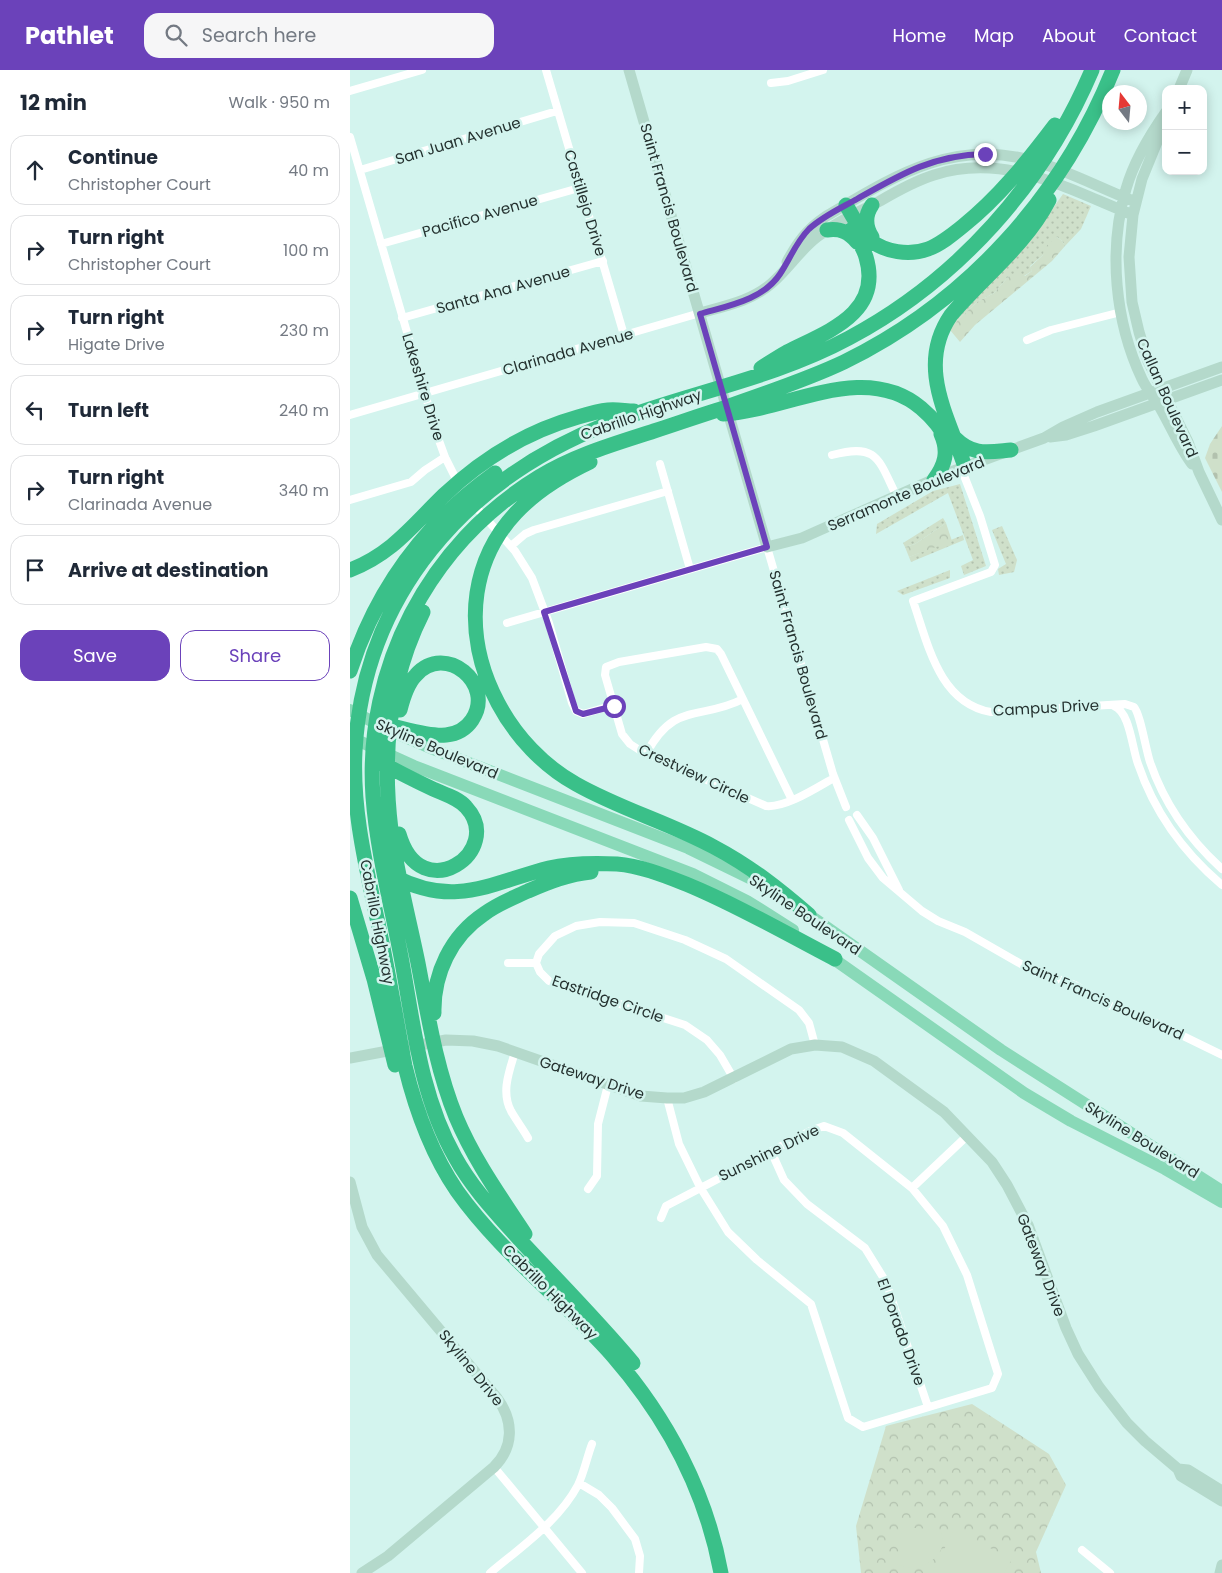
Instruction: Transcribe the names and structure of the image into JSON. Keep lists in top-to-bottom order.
{
  "streets": {
    "highway": ["Cabrillo Highway"],
    "main road": ["Skyline Boulevard"],
    "street": [
      "San Juan Avenue",
      "Castillejo Drive",
      "Saint Francis Boulevard",
      "Pacifico Avenue",
      "Santa Ana Avenue",
      "Clarinada Avenue",
      "Lakeshire Drive",
      "Callan Boulevard",
      "Serramonte Boulevard",
      "Campus Drive",
      "Crestview Circle",
      "Eastridge Circle",
      "Gateway Drive",
      "Sunshine Drive",
      "El Dorado Drive",
      "Skyline Drive"
    ]
  },
  "crossings": [
    ["San Juan Avenue", "Castillejo Drive"],
    ["San Juan Avenue", "Lakeshire Drive"],
    ["Castillejo Drive", "Pacifico Avenue"],
    ["Castillejo Drive", "Santa Ana Avenue"],
    ["Castillejo Drive", "Clarinada Avenue"],
    ["Saint Francis Boulevard", "Clarinada Avenue"],
    ["Saint Francis Boulevard", "Serramonte Boulevard"],
    ["Saint Francis Boulevard", "Crestview Circle"],
    ["Pacifico Avenue", "Lakeshire Drive"],
    ["Santa Ana Avenue", "Lakeshire Drive"],
    ["Clarinada Avenue", "Lakeshire Drive"],
    ["Clarinada Avenue", "Callan Boulevard"],
    ["Lakeshire Drive", "Crestview Circle"],
    ["Callan Boulevard", "Serramonte Boulevard"],
    ["Serramonte Boulevard", "Campus Drive"],
    ["Eastridge Circle", "Gateway Drive"],
    ["Sunshine Drive", "El Dorado Drive"]
  ],
  "north": "top",
  "page": {
    "header": "Pathlet",
    "search": "Search here",
    "nav": [
      "Home",
      "Map",
      "About",
      "Contact"
    ],
    "heading": ["12 min", "Walk · 950 m"],
    "map_buttons": ["+", "−"],
    "list": [
      ["Continue", "Christopher Court", "40 m"],
      ["Turn right", "Christopher Court", "100 m"],
      ["Turn right", "Higate Drive", "230 m"],
      ["Turn left", "240 m"],
      ["Turn right", "Clarinada Avenue", "340 m"],
      "Arrive at destination"
    ],
    "buttons": ["Save", "Share"]
  }
}
